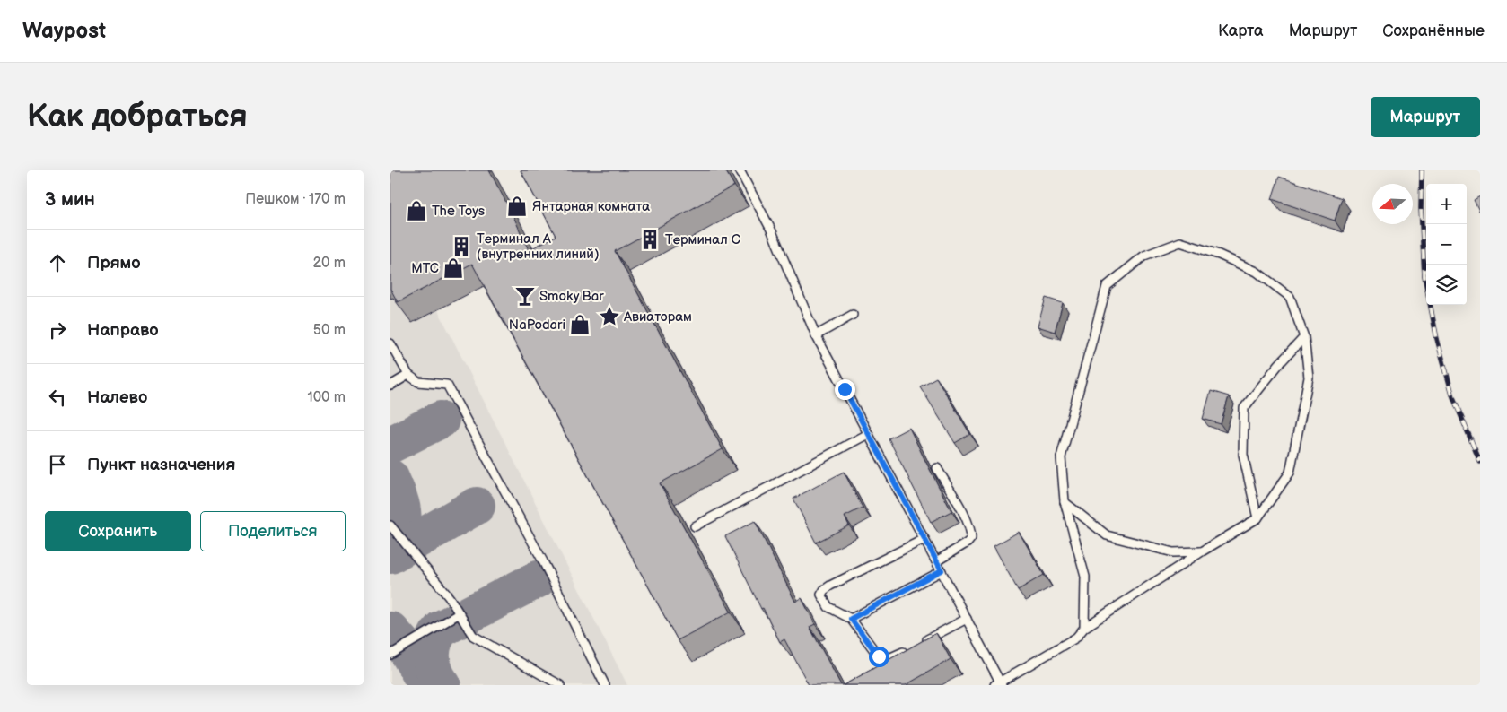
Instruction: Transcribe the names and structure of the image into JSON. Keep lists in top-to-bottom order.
{
  "places": {
    "shop": [
      "Янтарная комната",
      "The Toys",
      "МТС",
      "NaPodari"
    ],
    "building": ["Терминал С", "Терминал А (внутренних линий)"],
    "bar": ["Smoky Bar"],
    "place": ["Авиаторам"]
  },
  "north": "left",
  "page": {
    "header": "Waypost",
    "nav": ["Карта", "Маршрут", "Сохранённые"],
    "buttons": [
      "Маршрут",
      ["Сохранить", "Поделиться"]
    ],
    "title": "Как добраться",
    "heading": ["3 мин", "Пешком · 170 m"],
    "map_buttons": ["+", "−"],
    "list": [
      ["Прямо", "20 m"],
      ["Направо", "50 m"],
      ["Налево", "100 m"],
      "Пункт назначения"
    ]
  }
}
